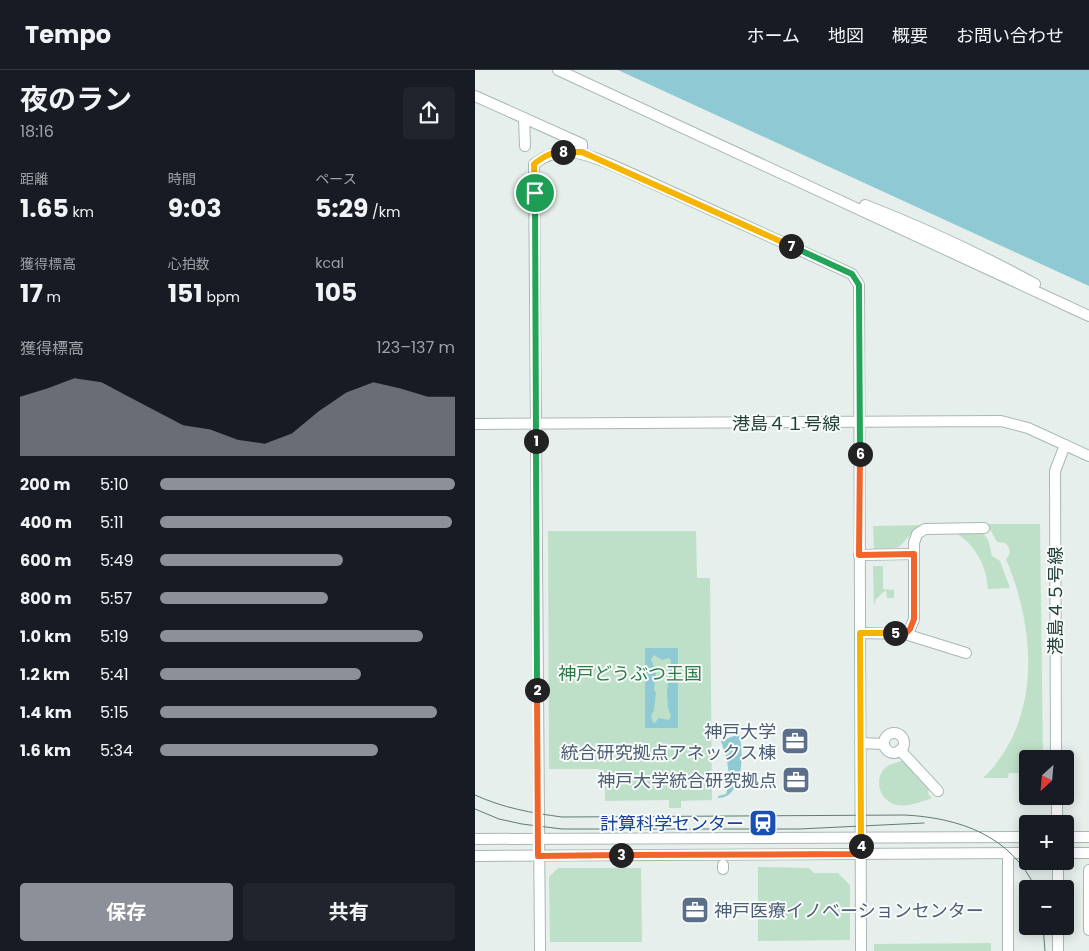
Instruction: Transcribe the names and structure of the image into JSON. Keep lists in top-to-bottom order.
{
  "streets": {
    "street": ["港島４１号線", "港島４５号線"]
  },
  "crossings": [
    ["港島４１号線", "港島４５号線"]
  ],
  "parks": ["神戸どうぶつ王国"],
  "places": {
    "office": ["神戸大学 統合研究拠点アネックス棟", "神戸大学統合研究拠点", "神戸医療イノベーションセンター"],
    "station": ["計算科学センター"]
  },
  "north": "bottom left",
  "page": {
    "header": "Tempo",
    "nav": [
      "ホーム",
      "地図",
      "概要",
      "お問い合わせ"
    ],
    "heading": ["夜のラン", "18:16"],
    "pins": [
      "8",
      "7",
      "1",
      "6",
      "5",
      "2",
      "4",
      "3"
    ],
    "stats": [
      ["距離", "1.65 km"],
      ["時間", "9:03"],
      ["ペース", "5:29 /km"],
      ["獲得標高", "17 m"],
      ["心拍数", "151 bpm"],
      ["kcal", "105"]
    ],
    "chart": ["獲得標高", "123–137 m"],
    "list": [
      {
        "name": "200 m",
        "note": "5:10"
      },
      {
        "name": "400 m",
        "note": "5:11"
      },
      {
        "name": "600 m",
        "note": "5:49"
      },
      {
        "name": "800 m",
        "note": "5:57"
      },
      {
        "name": "1.0 km",
        "note": "5:19"
      },
      {
        "name": "1.2 km",
        "note": "5:41"
      },
      {
        "name": "1.4 km",
        "note": "5:15"
      },
      {
        "name": "1.6 km",
        "note": "5:34"
      }
    ],
    "map_buttons": ["+", "−"],
    "buttons": ["保存", "共有"]
  }
}
